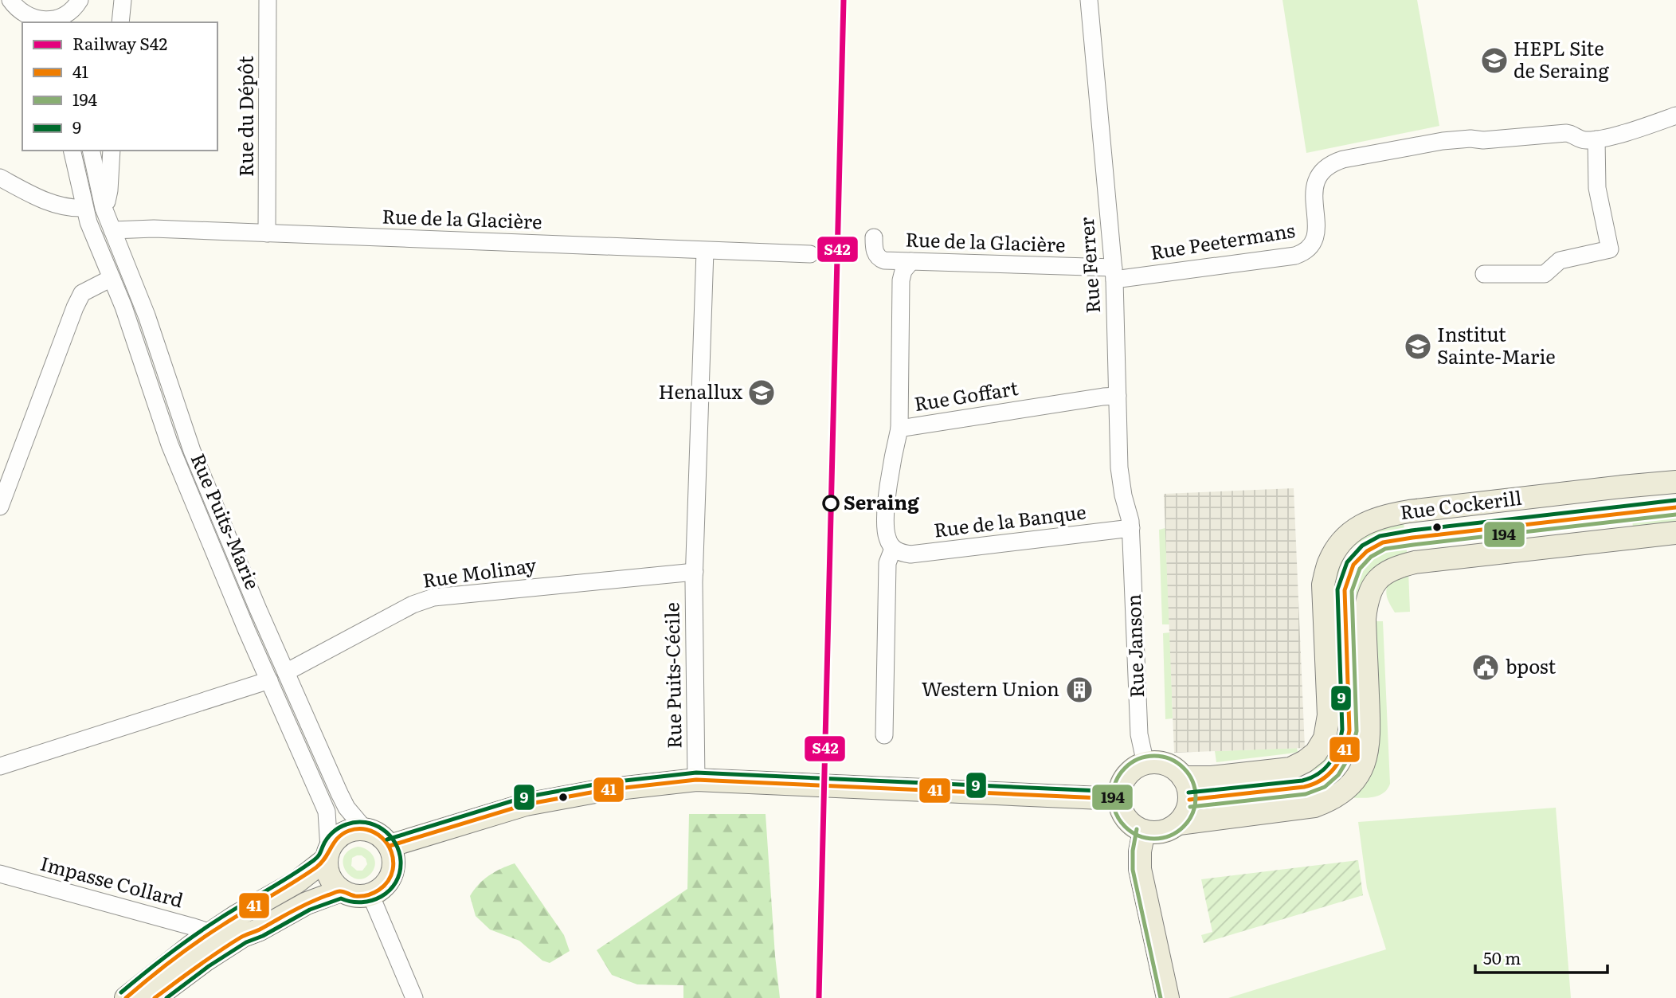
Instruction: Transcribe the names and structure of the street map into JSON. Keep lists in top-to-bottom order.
{
  "streets": {
    "main road": ["Rue Cockerill"],
    "street": [
      "Rue du Dépôt",
      "Rue de la Glacière",
      "Rue Peetermans",
      "Rue Ferrer",
      "Rue Goffart",
      "Rue Puits-Marie",
      "Rue de la Banque",
      "Rue Molinay",
      "Rue Janson",
      "Rue Puits-Cécile",
      "Impasse Collard"
    ]
  },
  "crossings": [
    ["Rue du Dépôt", "Rue de la Glacière"],
    ["Rue de la Glacière", "Rue Peetermans"],
    ["Rue de la Glacière", "Rue Ferrer"],
    ["Rue de la Glacière", "Rue Puits-Marie"],
    ["Rue de la Glacière", "Rue Puits-Cécile"],
    ["Rue Peetermans", "Rue Ferrer"],
    ["Rue Ferrer", "Rue Goffart"],
    ["Rue Ferrer", "Rue de la Banque"],
    ["Rue Ferrer", "Rue Janson"],
    ["Rue Goffart", "Rue de la Banque"],
    ["Rue Cockerill", "Rue Janson"],
    ["Rue Puits-Marie", "Rue Molinay"],
    ["Rue de la Banque", "Rue Janson"],
    ["Rue Molinay", "Rue Puits-Cécile"]
  ],
  "places": {
    "school or university": ["HEPL Site de Seraing", "Institut Sainte-Marie", "Henallux"],
    "other": ["Seraing"],
    "public building": ["bpost"],
    "building": ["Western Union"]
  },
  "lines": [
    "rail line S42",
    "transit line 9",
    "transit line 41",
    "transit line 194"
  ],
  "legend": [
    "Railway S42",
    "41",
    "194",
    "9"
  ],
  "scale_bar": "50 m"
}
